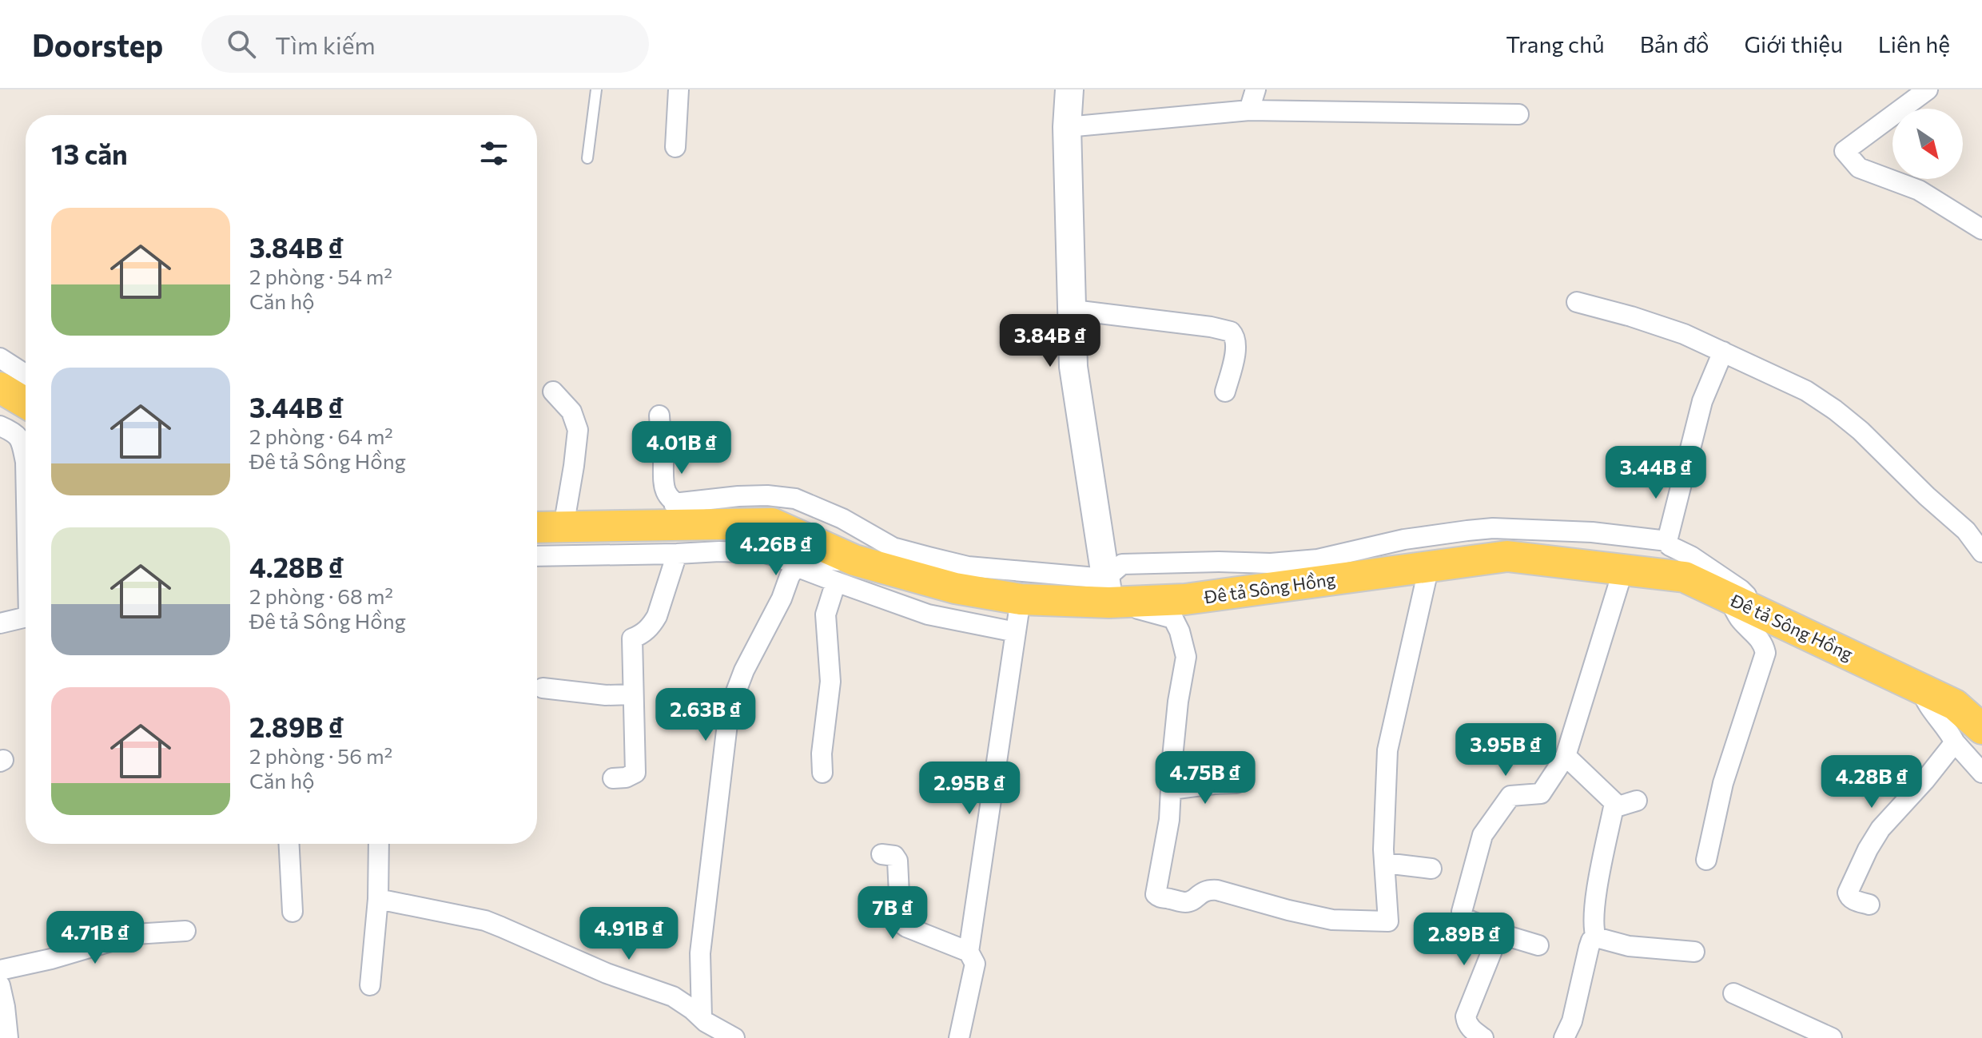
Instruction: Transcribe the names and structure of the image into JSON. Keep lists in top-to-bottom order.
{
  "streets": {
    "main road": ["Đê tả Sông Hồng"]
  },
  "north": "bottom right",
  "page": {
    "header": "Doorstep",
    "search": "Tìm kiếm",
    "nav": [
      "Trang chủ",
      "Bản đồ",
      "Giới thiệu",
      "Liên hệ"
    ],
    "heading": "13 căn",
    "list": [
      {
        "name": "3.84B ₫",
        "note": "2 phòng · 54 m² · Căn hộ"
      },
      {
        "name": "3.44B ₫",
        "note": "2 phòng · 64 m² · Đê tả Sông Hồng"
      },
      {
        "name": "4.28B ₫",
        "note": "2 phòng · 68 m² · Đê tả Sông Hồng"
      },
      {
        "name": "2.89B ₫",
        "note": "2 phòng · 56 m² · Căn hộ"
      }
    ],
    "price": [
      "3.84B ₫",
      "4.01B ₫",
      "3.44B ₫",
      "4.26B ₫",
      "2.63B ₫",
      "3.95B ₫",
      "4.75B ₫",
      "4.28B ₫",
      "2.95B ₫",
      "7B ₫",
      "4.91B ₫",
      "4.71B ₫",
      "2.89B ₫"
    ]
  }
}
